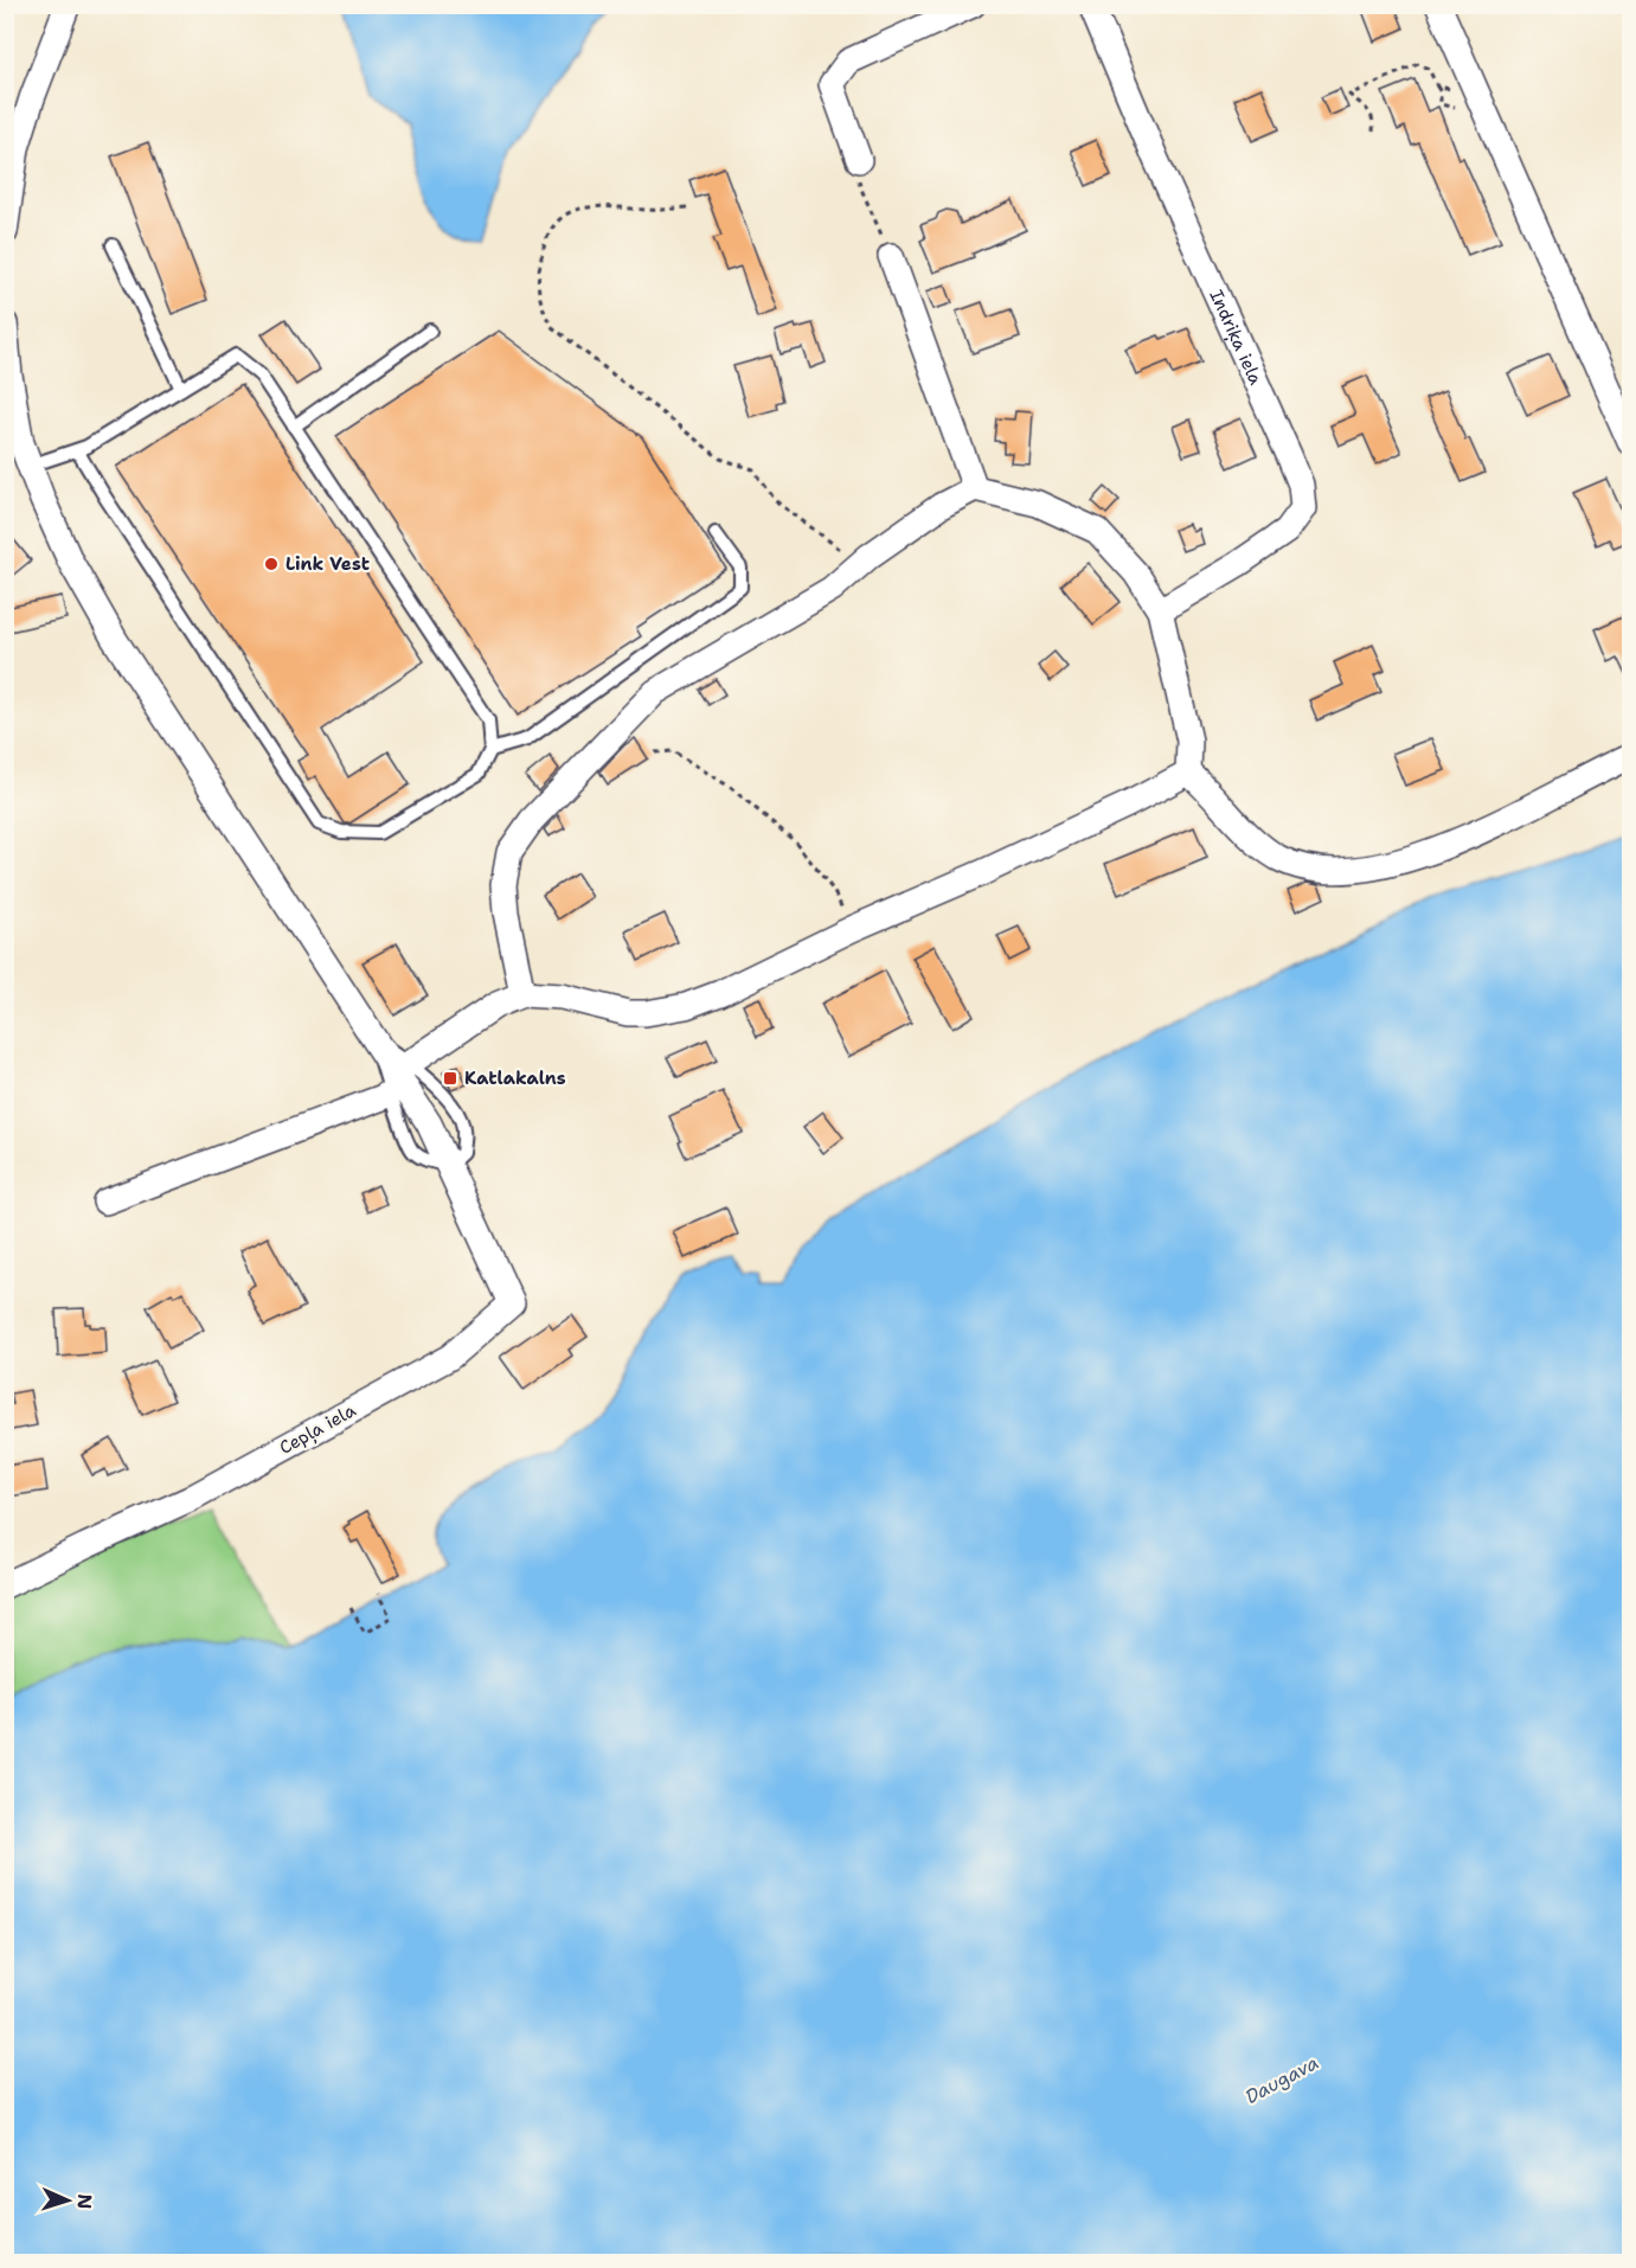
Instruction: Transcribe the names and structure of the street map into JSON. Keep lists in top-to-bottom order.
{
  "streets": {
    "street": ["Indriķa iela", "Cepļa iela"]
  },
  "water": ["Daugava"],
  "places": {
    "other": ["Link Vest"],
    "transit": ["Katlakalns"]
  },
  "north": "right"
}
